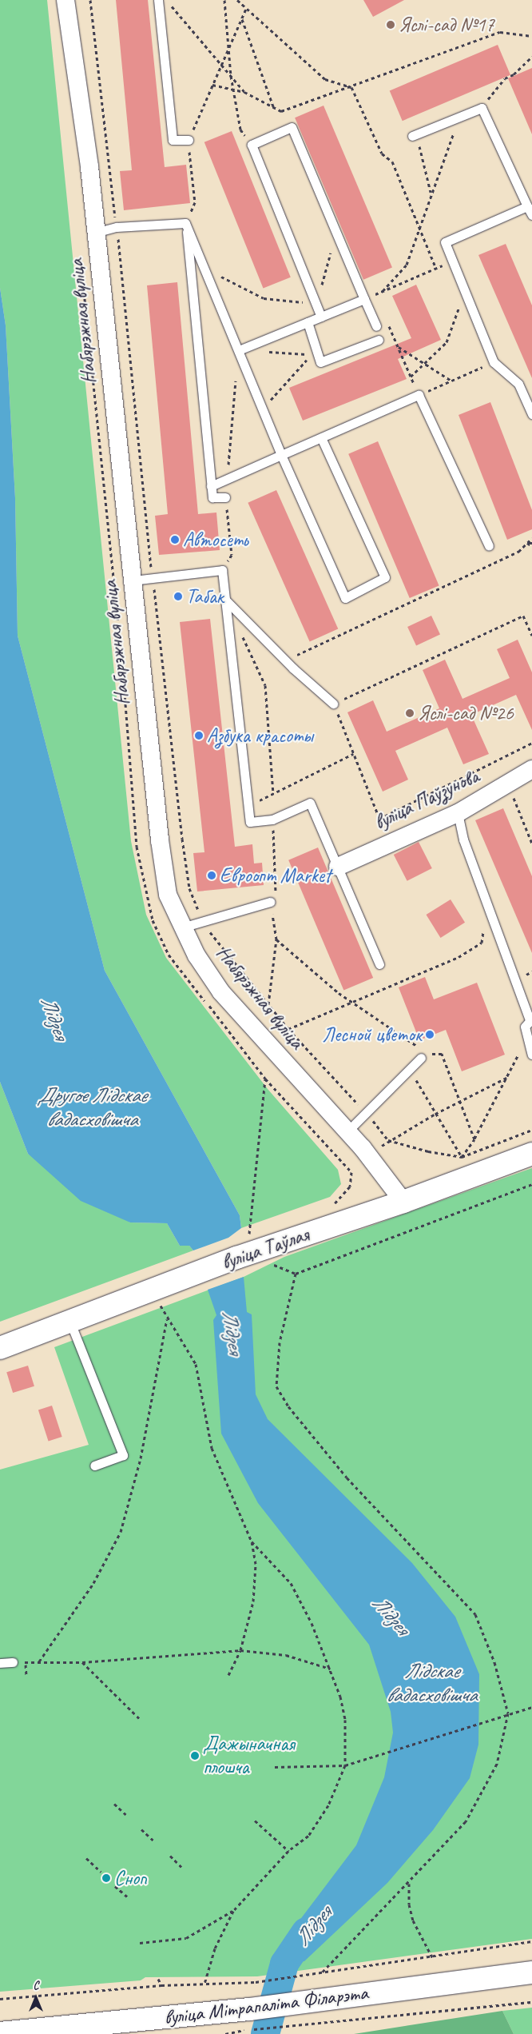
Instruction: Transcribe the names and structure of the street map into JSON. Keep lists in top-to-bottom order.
{
  "streets": {
    "main road": ["вуліца Таўлая", "вуліца Мітрапаліта Філарэта"],
    "street": ["Набярэжная вуліца", "вуліца Паўзунова"]
  },
  "crossings": [
    ["Набярэжная вуліца", "вуліца Таўлая"]
  ],
  "water": ["Лідзея", "Другое Лідскае вадасховішча", "Лідскае вадасховішча"],
  "places": [
    "Яслі-сад №17",
    "Автосеть",
    "Табак",
    "Яслі-сад №26",
    "Азбука красоты",
    "Евроопт Market",
    "Лесной цветок",
    "Дажыначная плошча",
    "Сноп"
  ],
  "north": "top"
}
